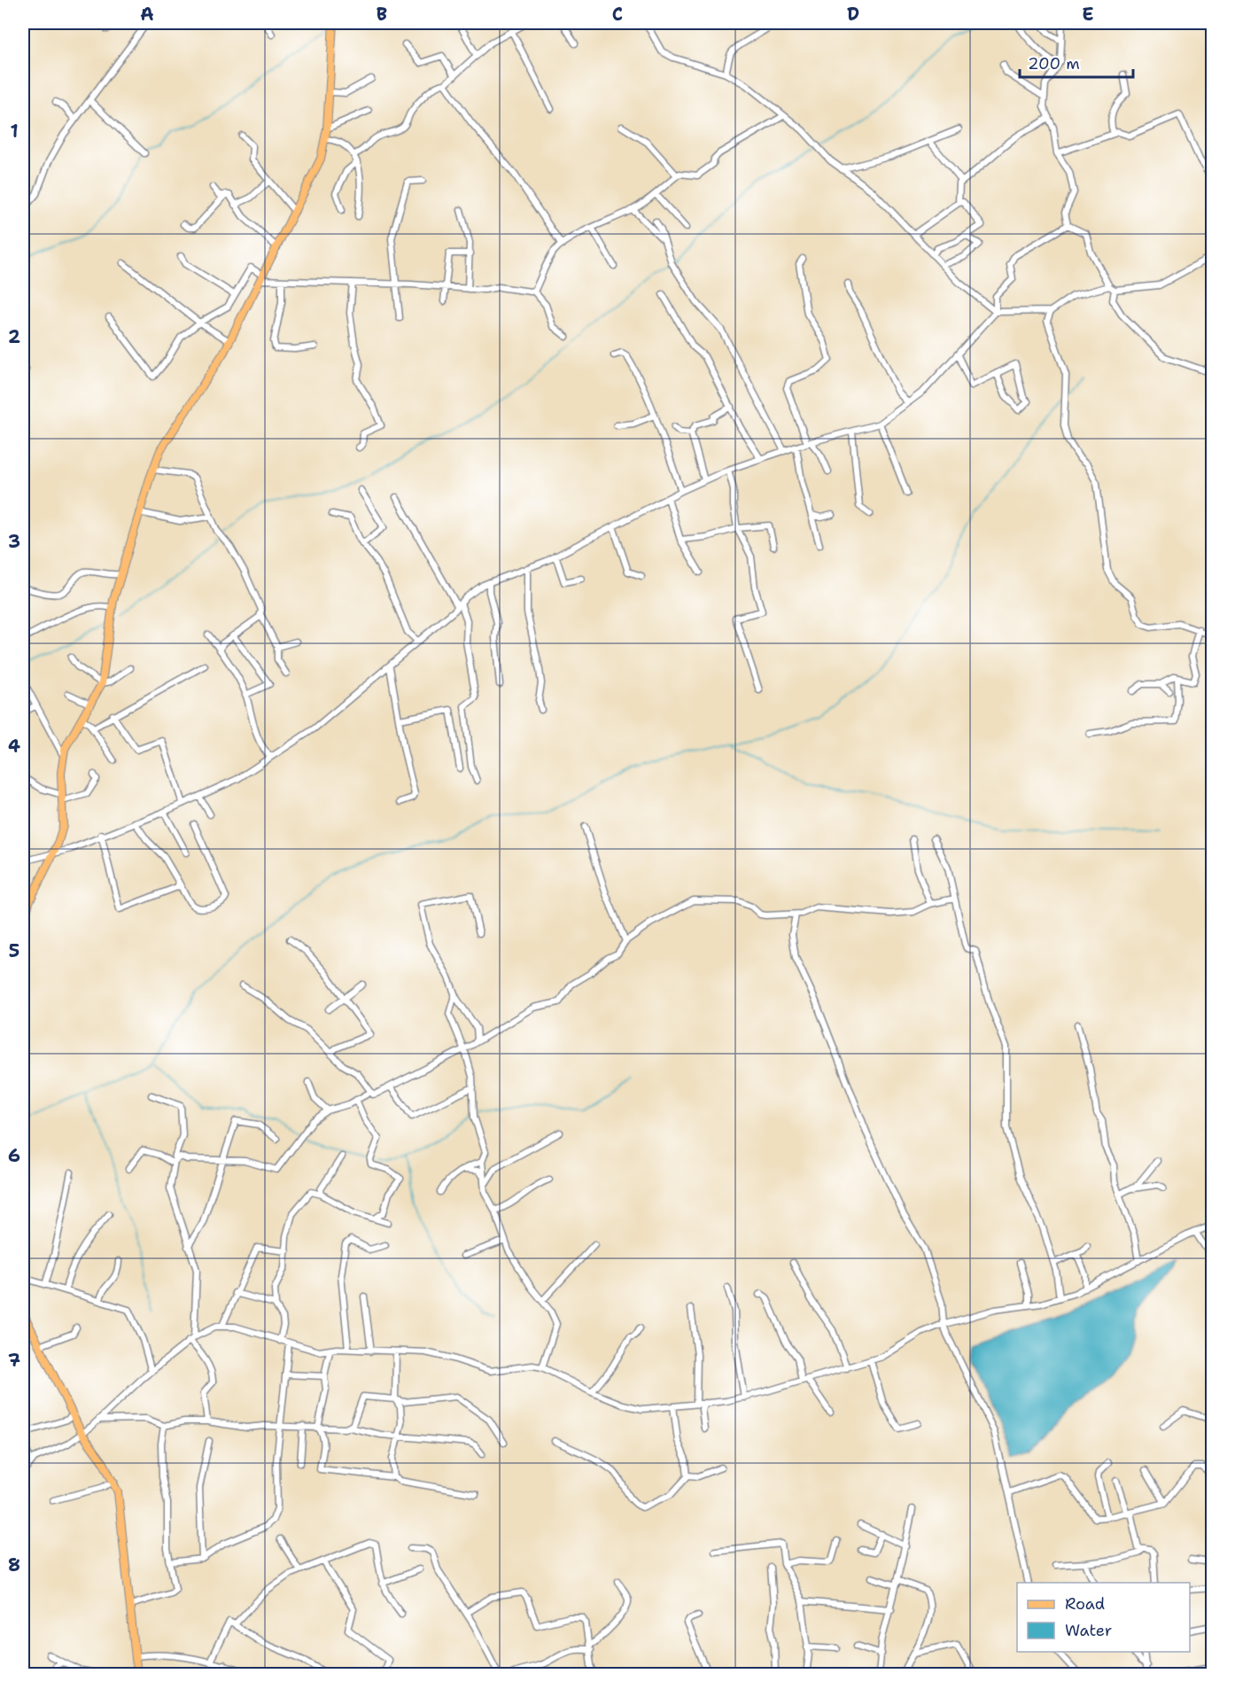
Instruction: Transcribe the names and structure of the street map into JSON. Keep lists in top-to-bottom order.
{
  "legend": ["Road", "Water"],
  "scale_bar": "200 m",
  "grid": {
    "columns": [
      "A",
      "B",
      "C",
      "D",
      "E"
    ],
    "rows": [
      "1",
      "2",
      "3",
      "4",
      "5",
      "6",
      "7",
      "8"
    ]
  }
}
